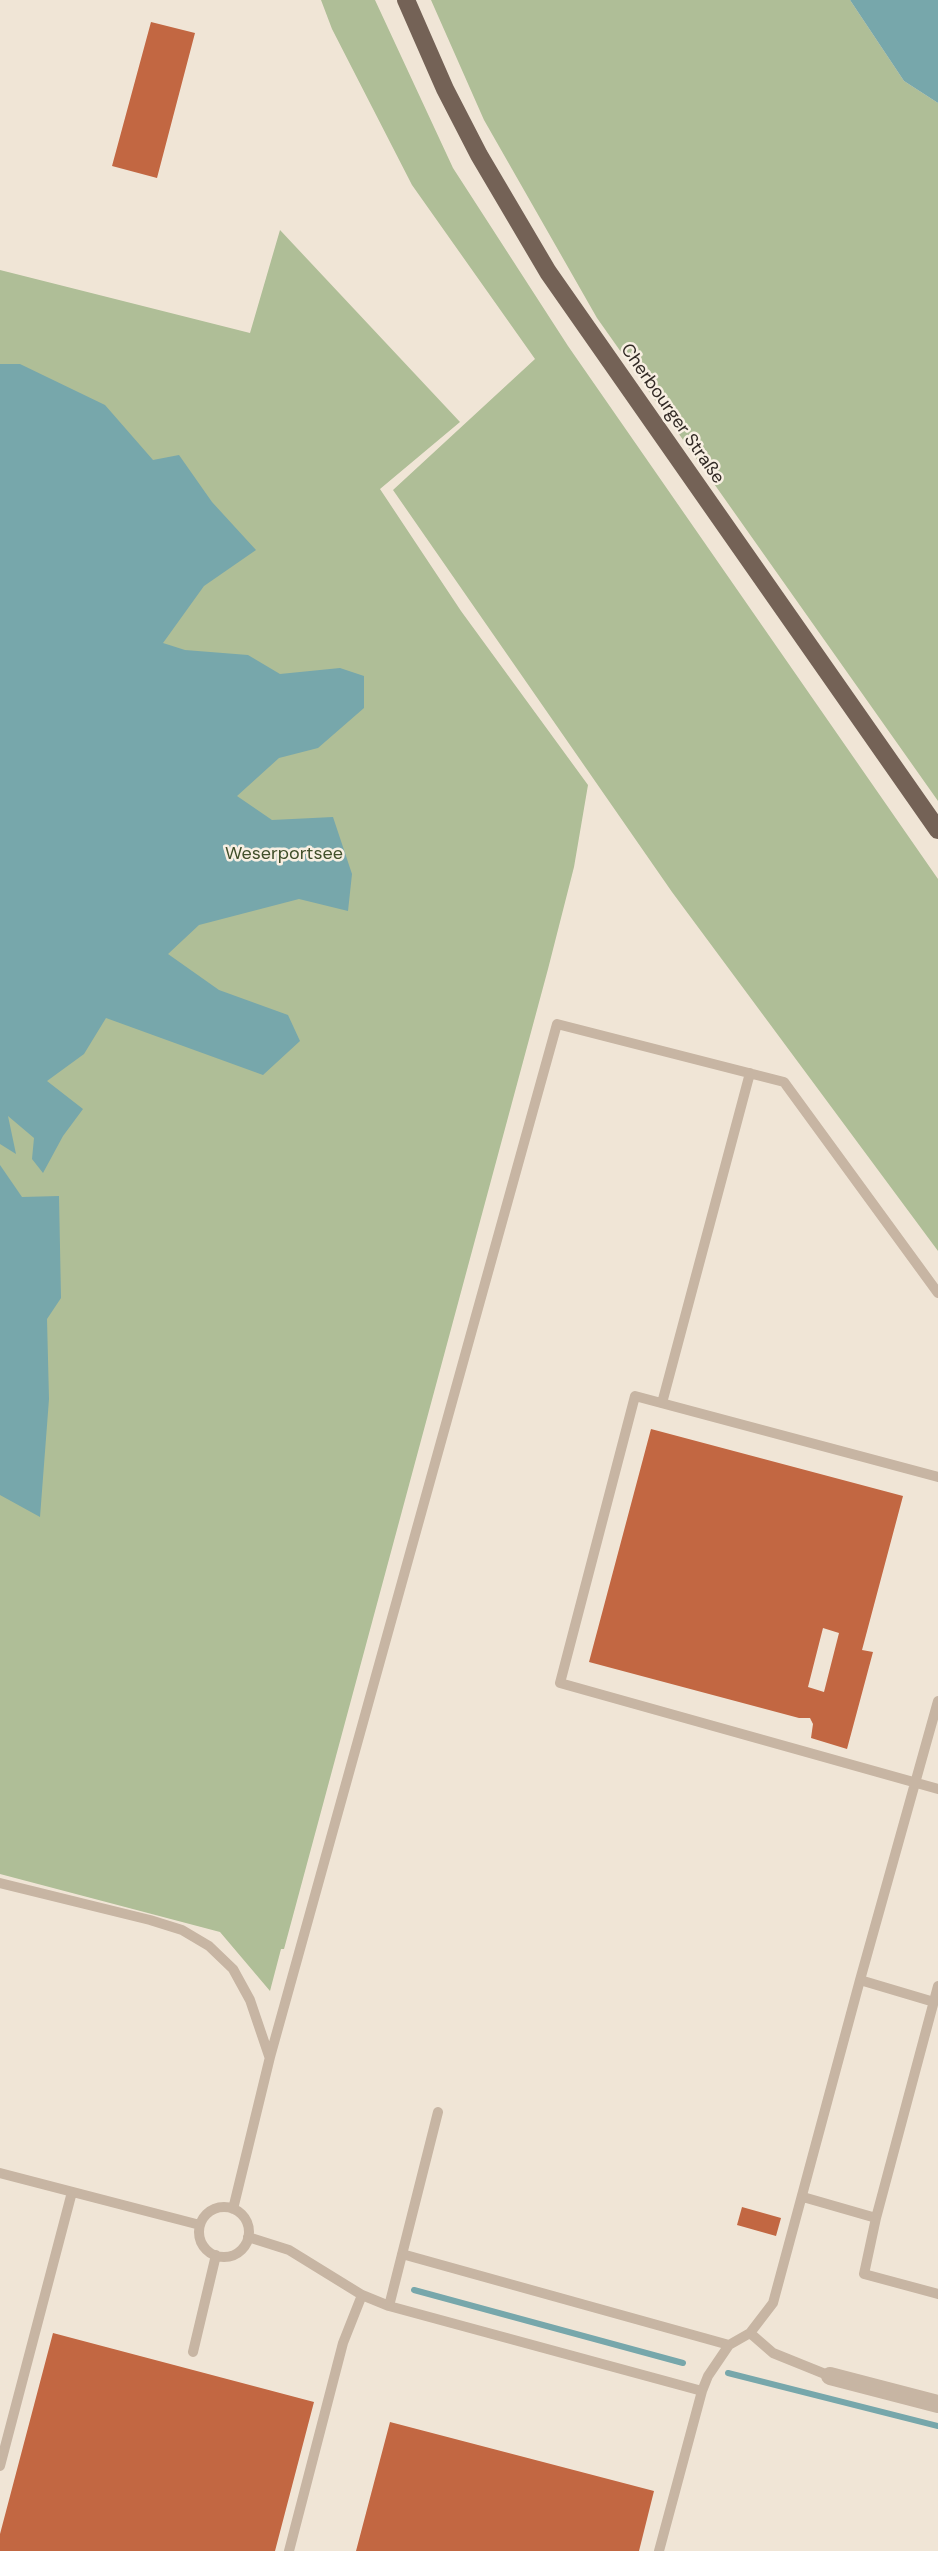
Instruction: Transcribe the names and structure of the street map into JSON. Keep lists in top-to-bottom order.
{
  "streets": {
    "main road": ["Cherbourger Straße"]
  },
  "parks": ["Weserportsee"]
}
